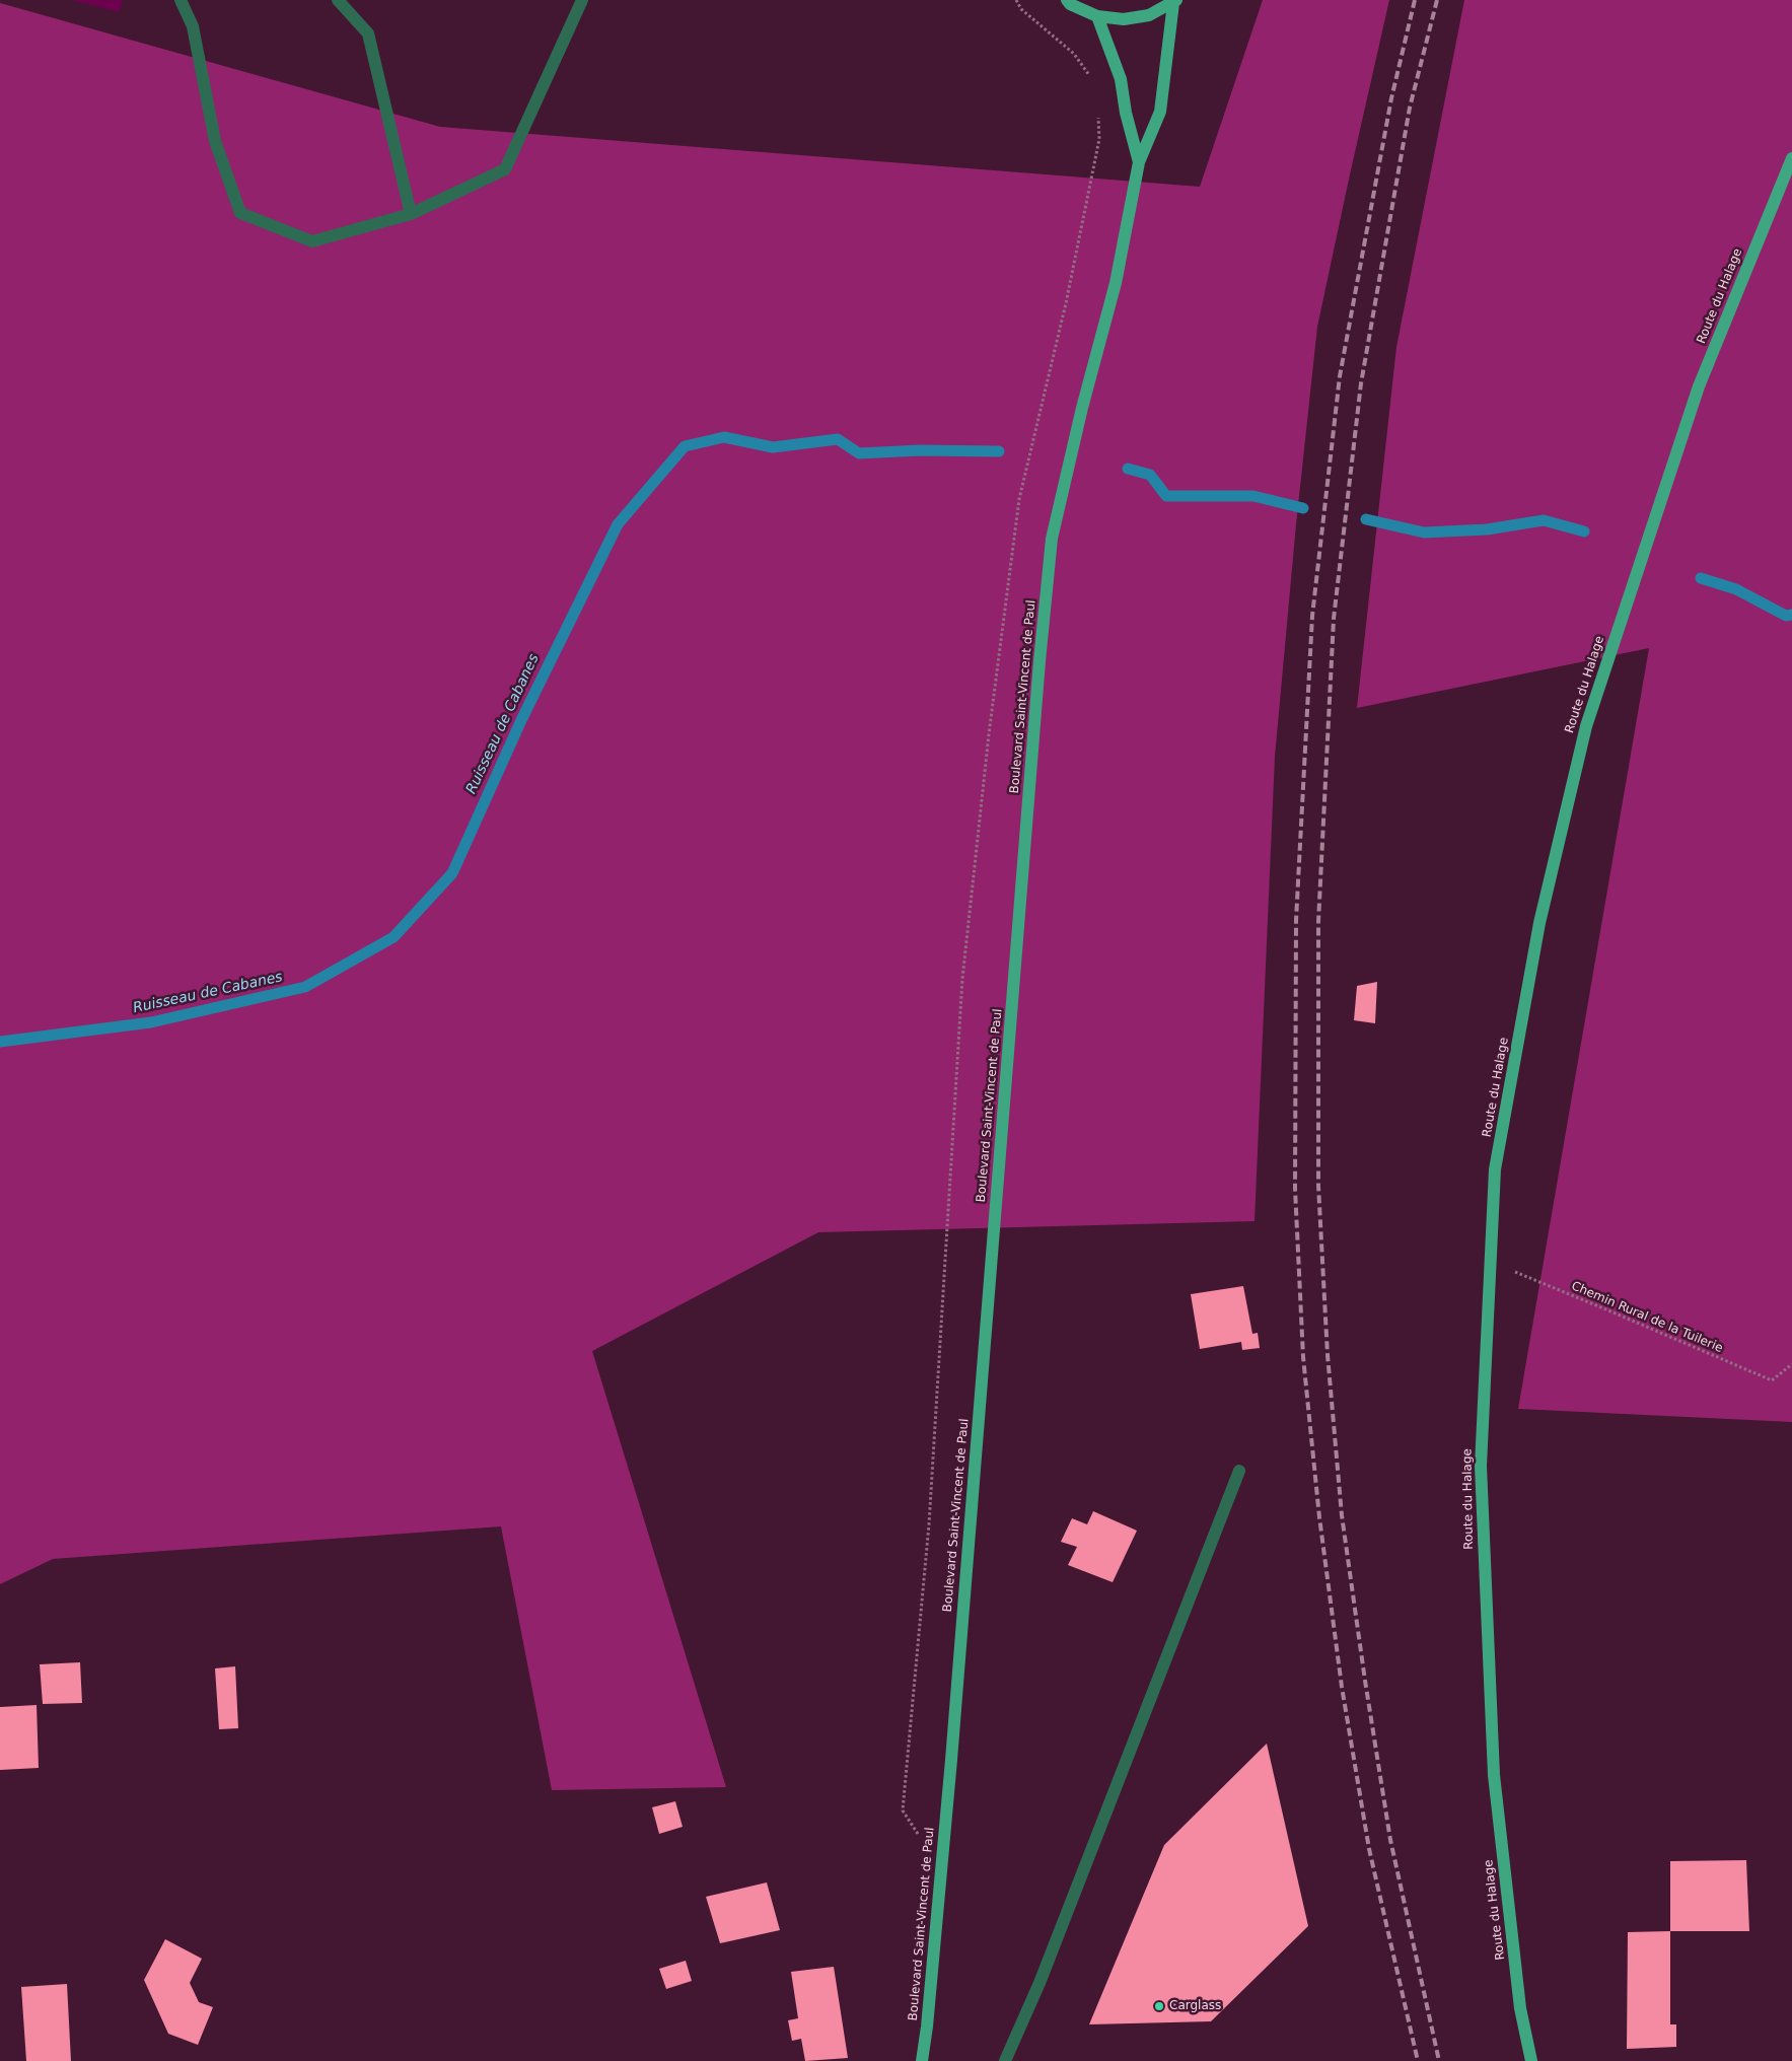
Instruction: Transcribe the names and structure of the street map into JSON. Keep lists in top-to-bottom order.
{
  "streets": {
    "main road": ["Route du Halage", "Boulevard Saint-Vincent de Paul"],
    "path": ["Chemin Rural de la Tuilerie"]
  },
  "crossings": [
    ["Route du Halage", "Chemin Rural de la Tuilerie"]
  ],
  "water": ["Ruisseau de Cabanes"],
  "places": ["Carglass"]
}
